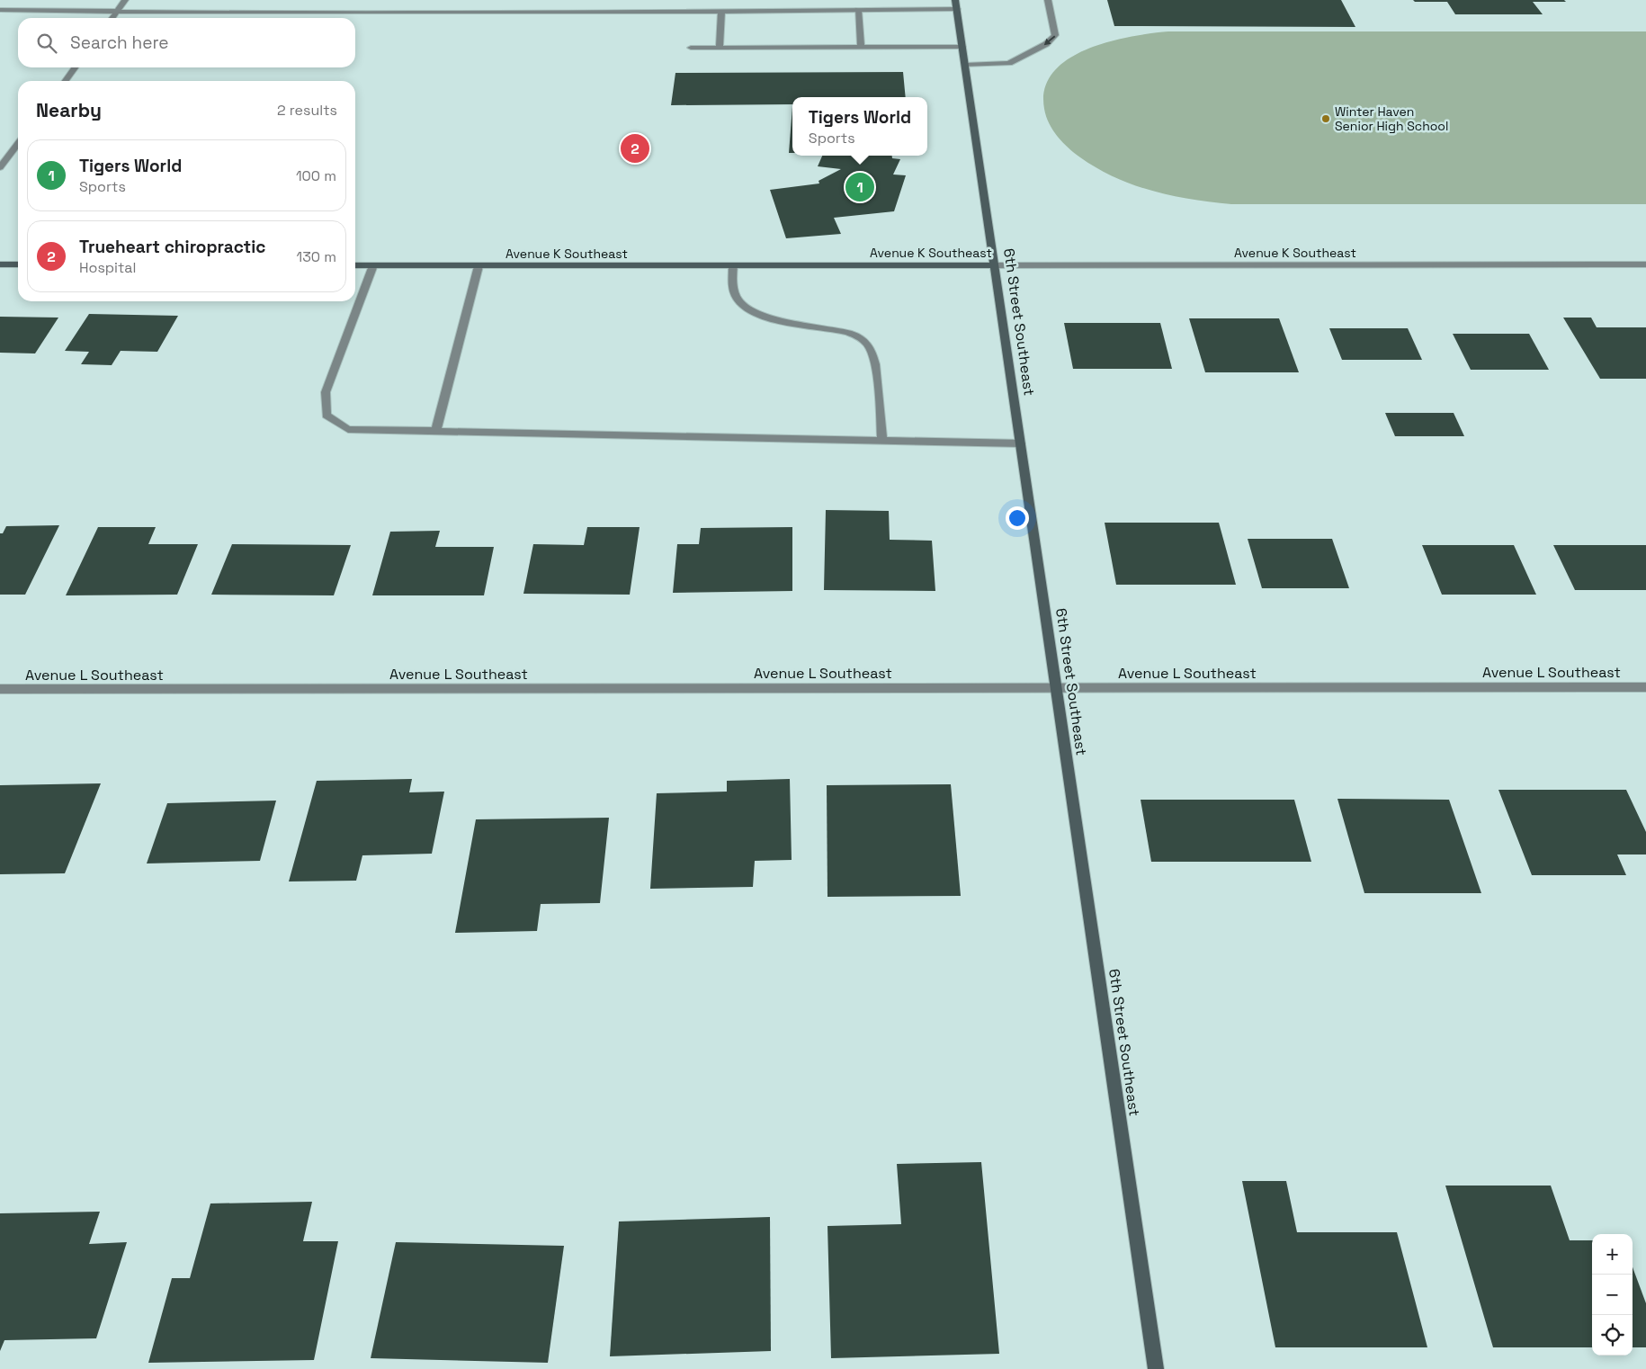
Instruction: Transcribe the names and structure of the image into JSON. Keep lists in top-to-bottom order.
{
  "streets": {
    "street": ["Avenue K Southeast", "6th Street Southeast", "Avenue L Southeast"]
  },
  "crossings": [
    ["Avenue K Southeast", "6th Street Southeast"],
    ["6th Street Southeast", "Avenue L Southeast"]
  ],
  "places": ["Winter Haven Senior High School"],
  "page": {
    "search": "Search here",
    "heading": ["Nearby", "2 results"],
    "popup": ["Tigers World", "Sports"],
    "pins": ["2", "1"],
    "list": [
      {
        "mark": "1",
        "name": "Tigers World",
        "note": "Sports",
        "value": "100 m"
      },
      {
        "mark": "2",
        "name": "Trueheart chiropractic",
        "note": "Hospital",
        "value": "130 m"
      }
    ],
    "map_buttons": ["+", "−"]
  }
}
